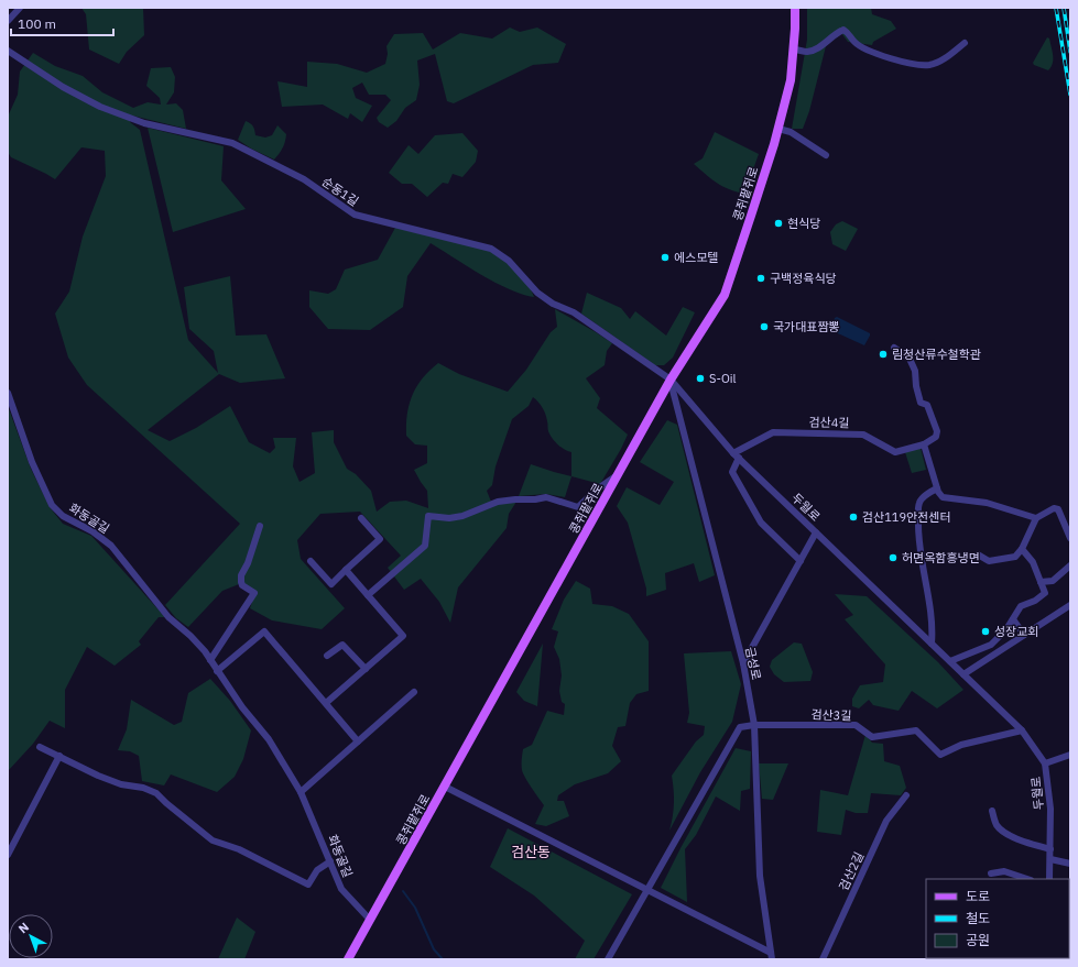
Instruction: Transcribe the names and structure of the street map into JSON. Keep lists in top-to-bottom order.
{
  "streets": {
    "main road": ["콩쥐팥쥐로"],
    "street": [
      "순동1길",
      "검산4길",
      "두월로",
      "화동골길",
      "금성로",
      "검산3길",
      "검산2길"
    ]
  },
  "crossings": [
    ["순동1길", "콩쥐팥쥐로"],
    ["순동1길", "두월로"],
    ["순동1길", "금성로"],
    ["콩쥐팥쥐로", "두월로"],
    ["콩쥐팥쥐로", "화동골길"],
    ["콩쥐팥쥐로", "금성로"],
    ["검산4길", "두월로"],
    ["두월로", "금성로"],
    ["두월로", "검산3길"],
    ["금성로", "검산3길"]
  ],
  "districts": ["검산동"],
  "places": [
    "현식당",
    "에스모텔",
    "구백정육식당",
    "국가대표짬뽕",
    "림청산류수철학관",
    "S-Oil",
    "검산119안전센터",
    "허면옥함흥냉면",
    "성장교회"
  ],
  "legend": ["도로", "철도", "공원"],
  "scale_bar": "100 m",
  "north": "top left"
}
